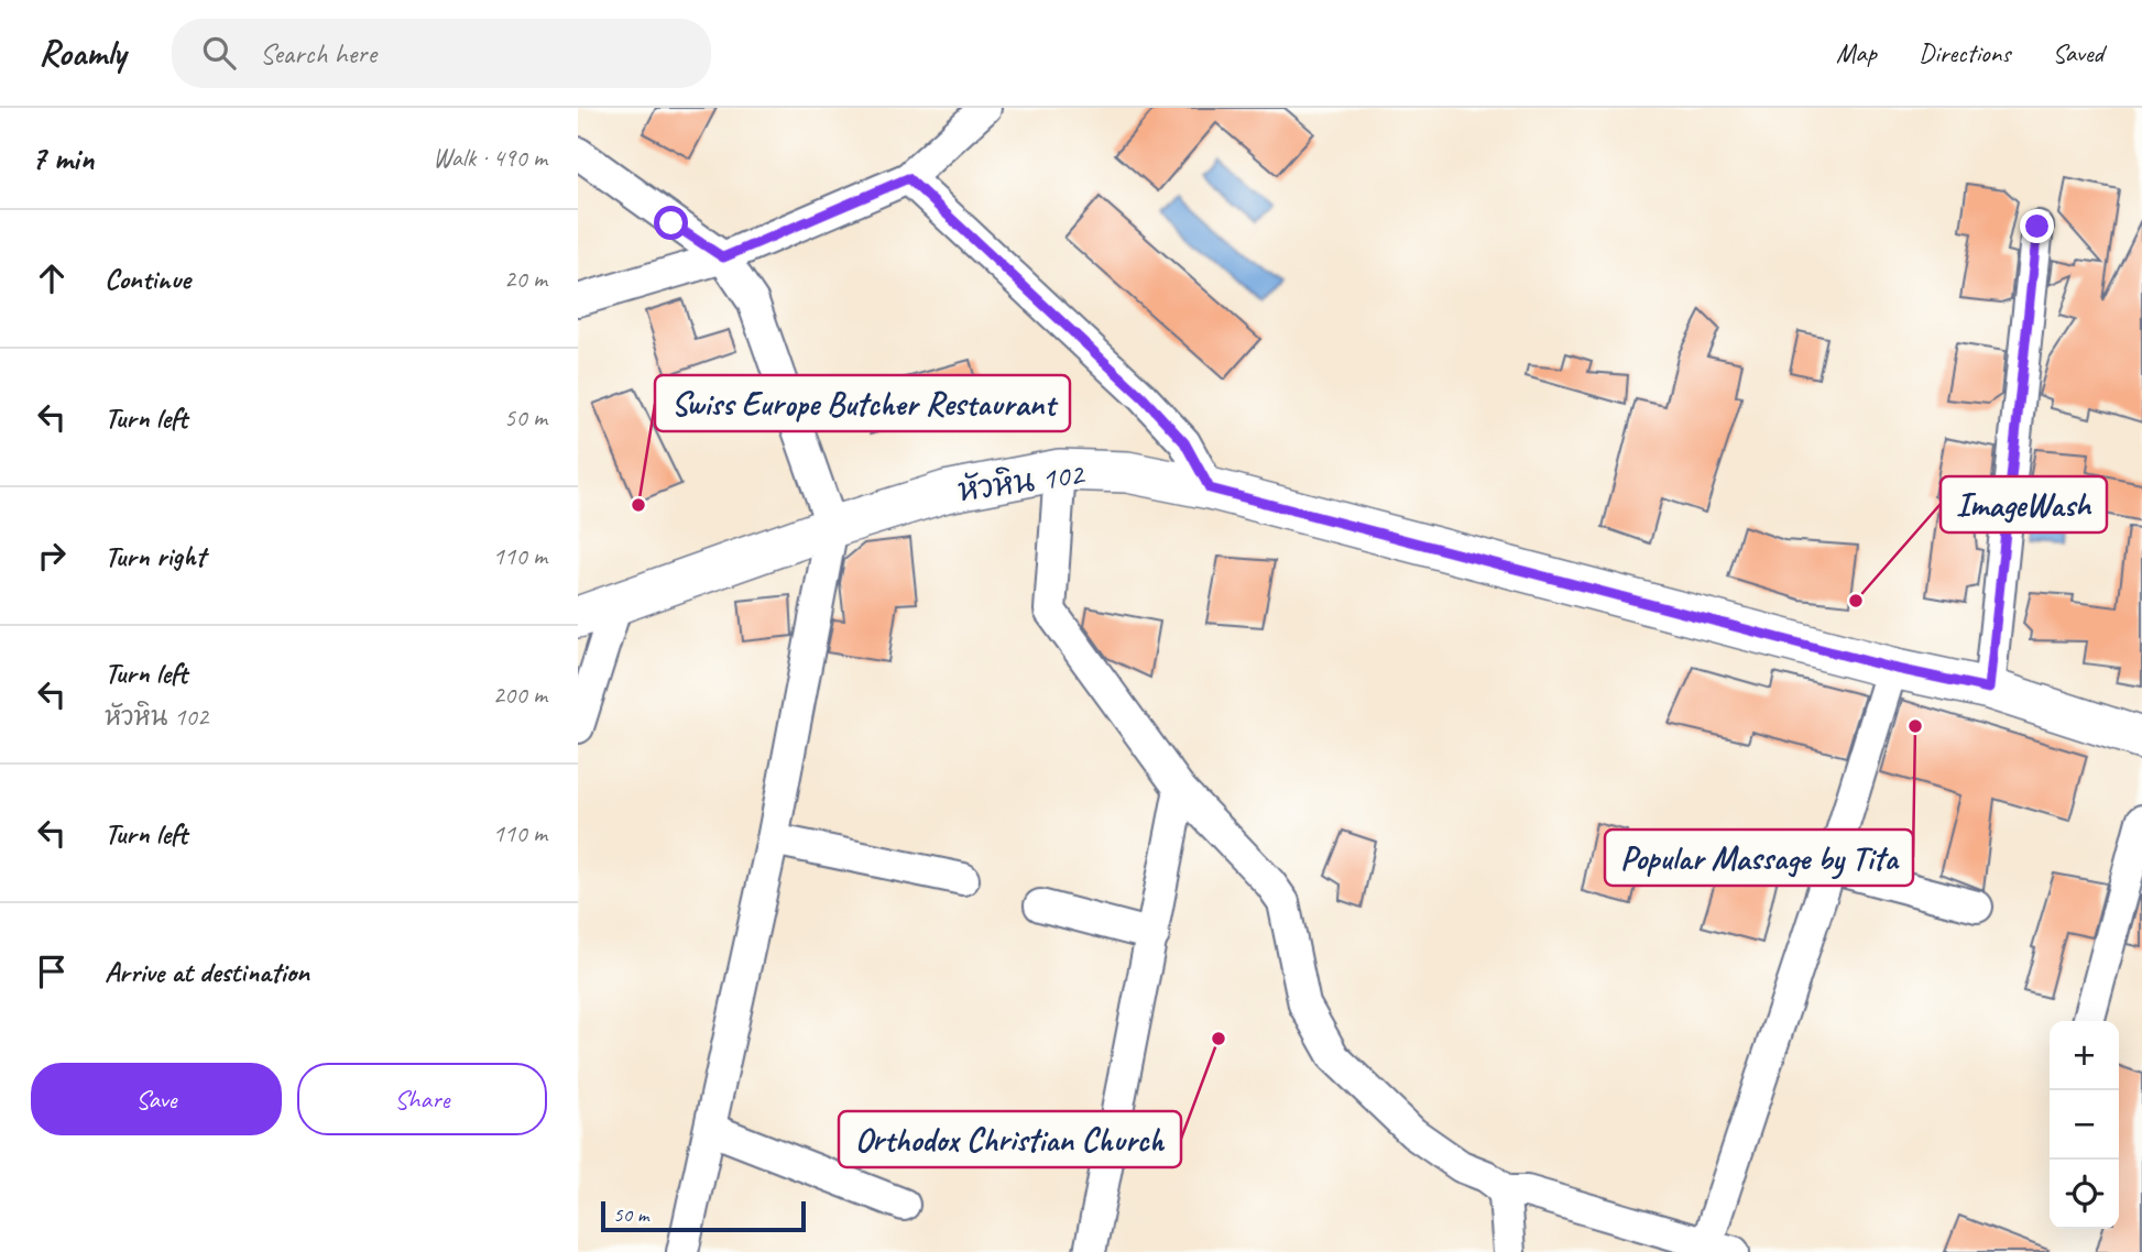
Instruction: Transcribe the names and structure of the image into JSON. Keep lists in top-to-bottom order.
{
  "streets": {
    "street": ["หัวหิน 102"]
  },
  "places": [
    "Swiss Europe Butcher Restaurant",
    "ImageWash",
    "Popular Massage by Tita",
    "Orthodox Christian Church"
  ],
  "scale_bar": "50 m",
  "page": {
    "header": "Roamly",
    "search": "Search here",
    "nav": ["Map", "Directions", "Saved"],
    "heading": ["7 min", "Walk · 490 m"],
    "list": [
      ["Continue", "20 m"],
      ["Turn left", "50 m"],
      ["Turn right", "110 m"],
      ["Turn left", "หัวหิน 102", "200 m"],
      ["Turn left", "110 m"],
      "Arrive at destination"
    ],
    "map_buttons": ["+", "−"],
    "buttons": ["Save", "Share"],
    "scale": "50 m"
  }
}
